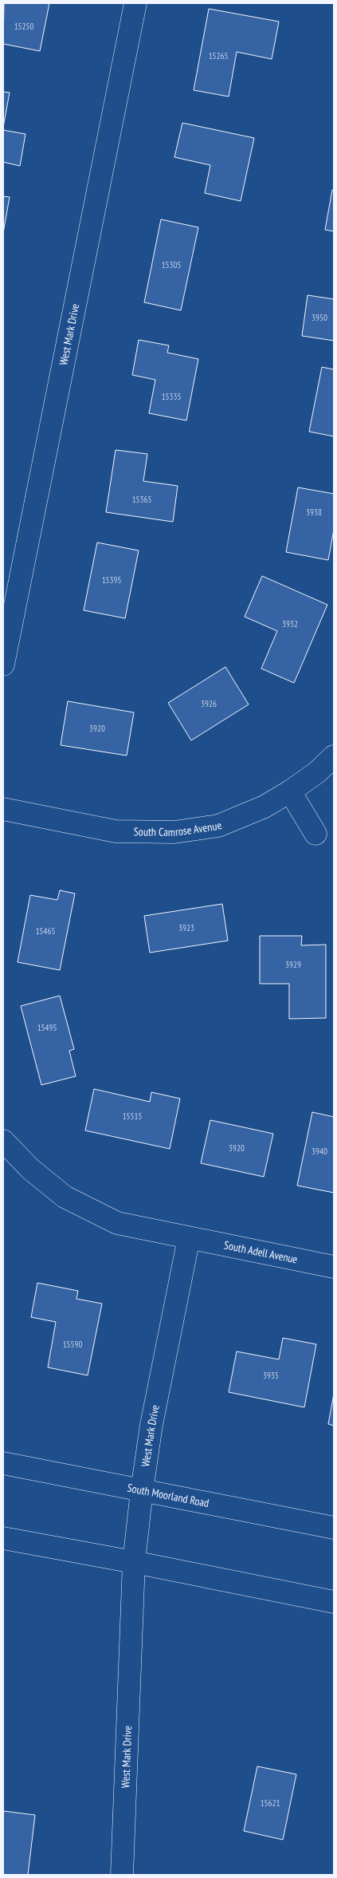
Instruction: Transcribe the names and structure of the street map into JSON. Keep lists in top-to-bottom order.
{
  "streets": {
    "street": [
      "West Mark Drive",
      "South Camrose Avenue",
      "South Adell Avenue",
      "South Moorland Road"
    ]
  },
  "crossings": [
    ["West Mark Drive", "South Adell Avenue"],
    ["West Mark Drive", "South Moorland Road"]
  ],
  "house_numbers": [
    "15250",
    "15265",
    "15305",
    "3950",
    "15335",
    "15365",
    "3938",
    "15395",
    "3932",
    "3926",
    "3920",
    "3923",
    "15465",
    "3929",
    "15495",
    "15515",
    "3920",
    "3940",
    "15590",
    "3935",
    "15621"
  ]
}
